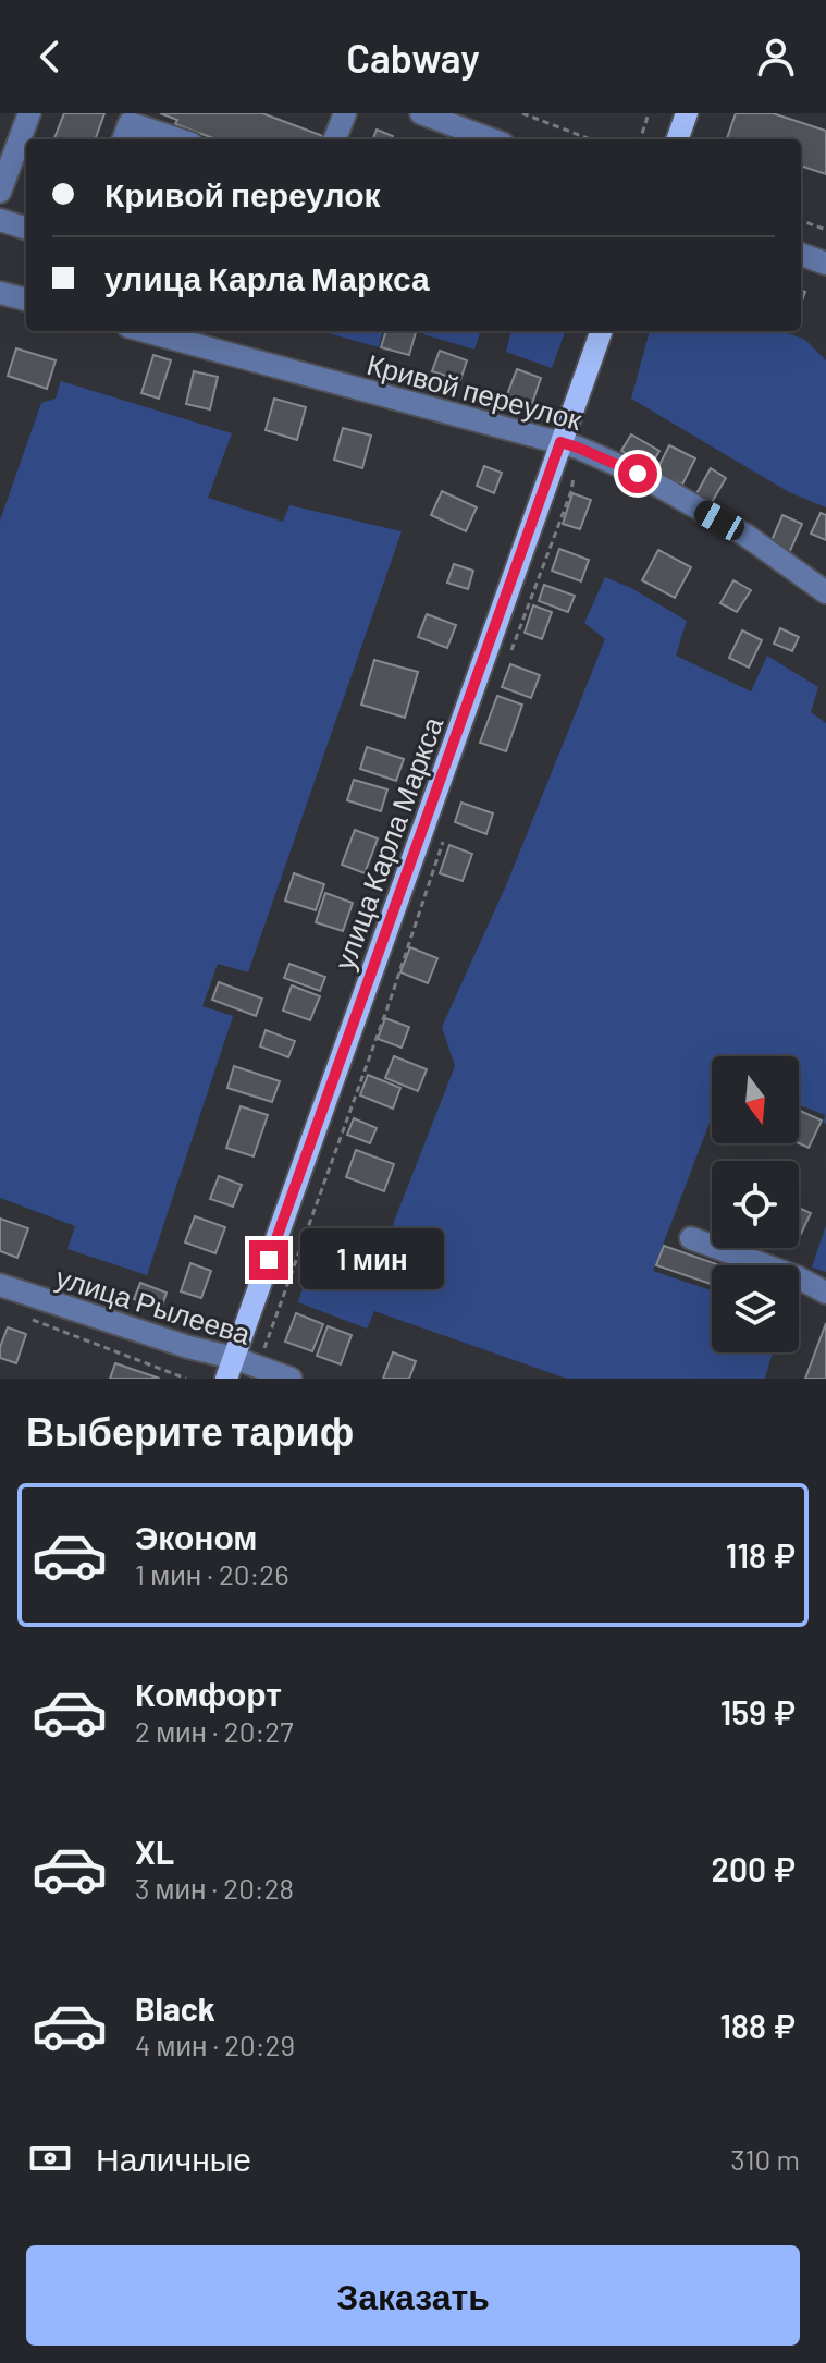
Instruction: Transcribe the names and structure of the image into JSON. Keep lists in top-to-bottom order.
{
  "streets": {
    "main road": ["улица Карла Маркса"],
    "street": ["Кривой переулок", "улица Рылеева"]
  },
  "crossings": [
    ["Кривой переулок", "улица Карла Маркса"],
    ["улица Карла Маркса", "улица Рылеева"]
  ],
  "north": "bottom",
  "page": {
    "header": "Cabway",
    "banner": ["Кривой переулок", "улица Карла Маркса"],
    "bubble": "1 мин",
    "heading": "Выберите тариф",
    "list": [
      {
        "name": "Эконом",
        "note": "1 мин · 20:26",
        "value": "118 ₽"
      },
      {
        "name": "Комфорт",
        "note": "2 мин · 20:27",
        "value": "159 ₽"
      },
      {
        "name": "XL",
        "note": "3 мин · 20:28",
        "value": "200 ₽"
      },
      {
        "name": "Black",
        "note": "4 мин · 20:29",
        "value": "188 ₽"
      }
    ],
    "pay": ["Наличные", "310 m"],
    "buttons": "Заказать"
  }
}
